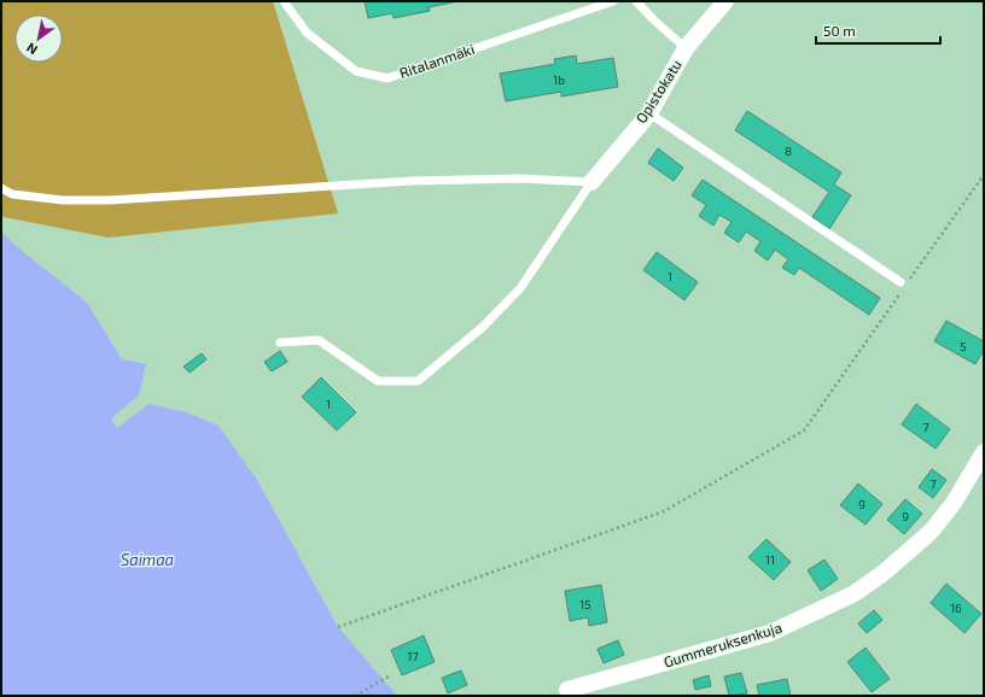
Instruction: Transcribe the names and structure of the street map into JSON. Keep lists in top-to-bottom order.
{
  "streets": {
    "street": ["Opistokatu", "Gummeruksenkuja"],
    "lane": ["Ritalanmäki"]
  },
  "water": ["Saimaa"],
  "house_numbers": [
    "1b",
    "8",
    "1",
    "5",
    "1",
    "7",
    "7",
    "9",
    "9",
    "11",
    "15",
    "16",
    "17"
  ],
  "scale_bar": "50 m",
  "north": "bottom left"
}
